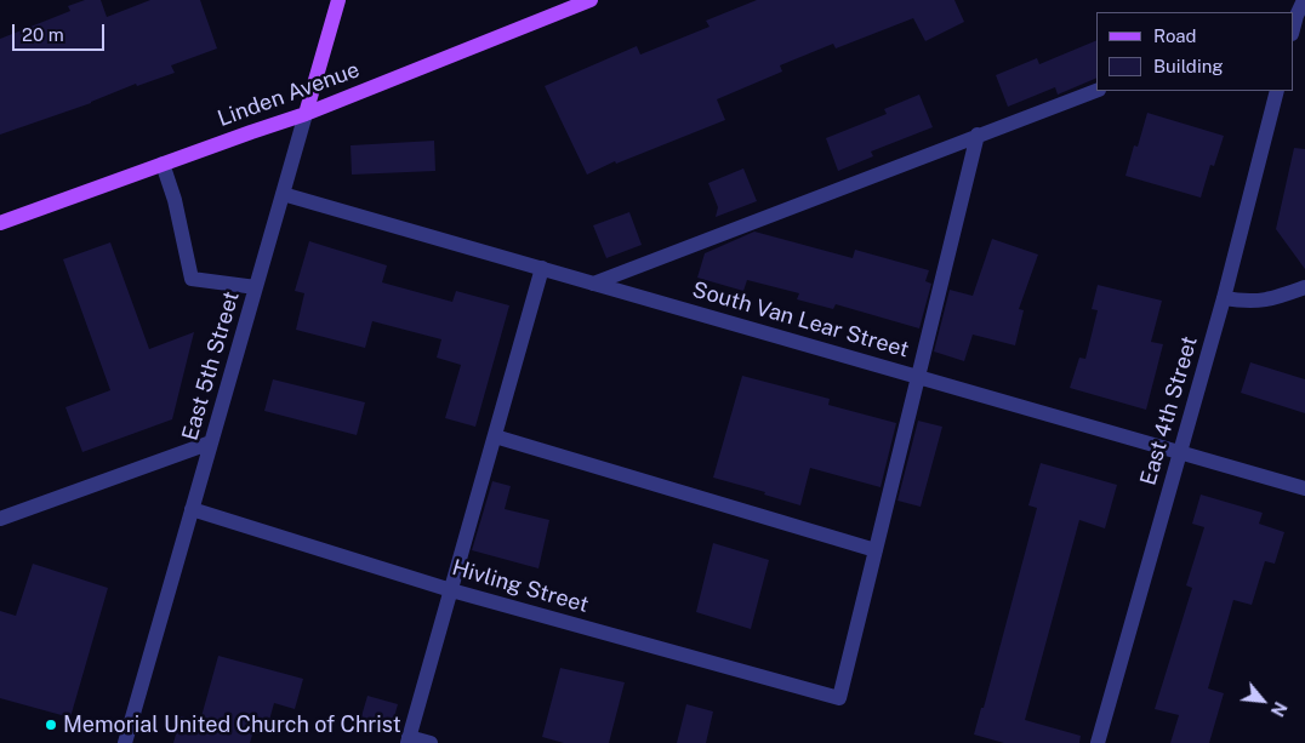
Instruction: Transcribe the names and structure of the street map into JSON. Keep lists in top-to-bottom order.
{
  "streets": {
    "main road": ["Linden Avenue", "East 5th Street"],
    "street": ["South Van Lear Street", "East 4th Street", "Hivling Street"]
  },
  "crossings": [
    ["Linden Avenue", "East 5th Street"],
    ["South Van Lear Street", "East 5th Street"],
    ["South Van Lear Street", "East 4th Street"],
    ["East 5th Street", "Hivling Street"]
  ],
  "places": ["Memorial United Church of Christ"],
  "legend": ["Road", "Building"],
  "scale_bar": "20 m",
  "north": "bottom right"
}
